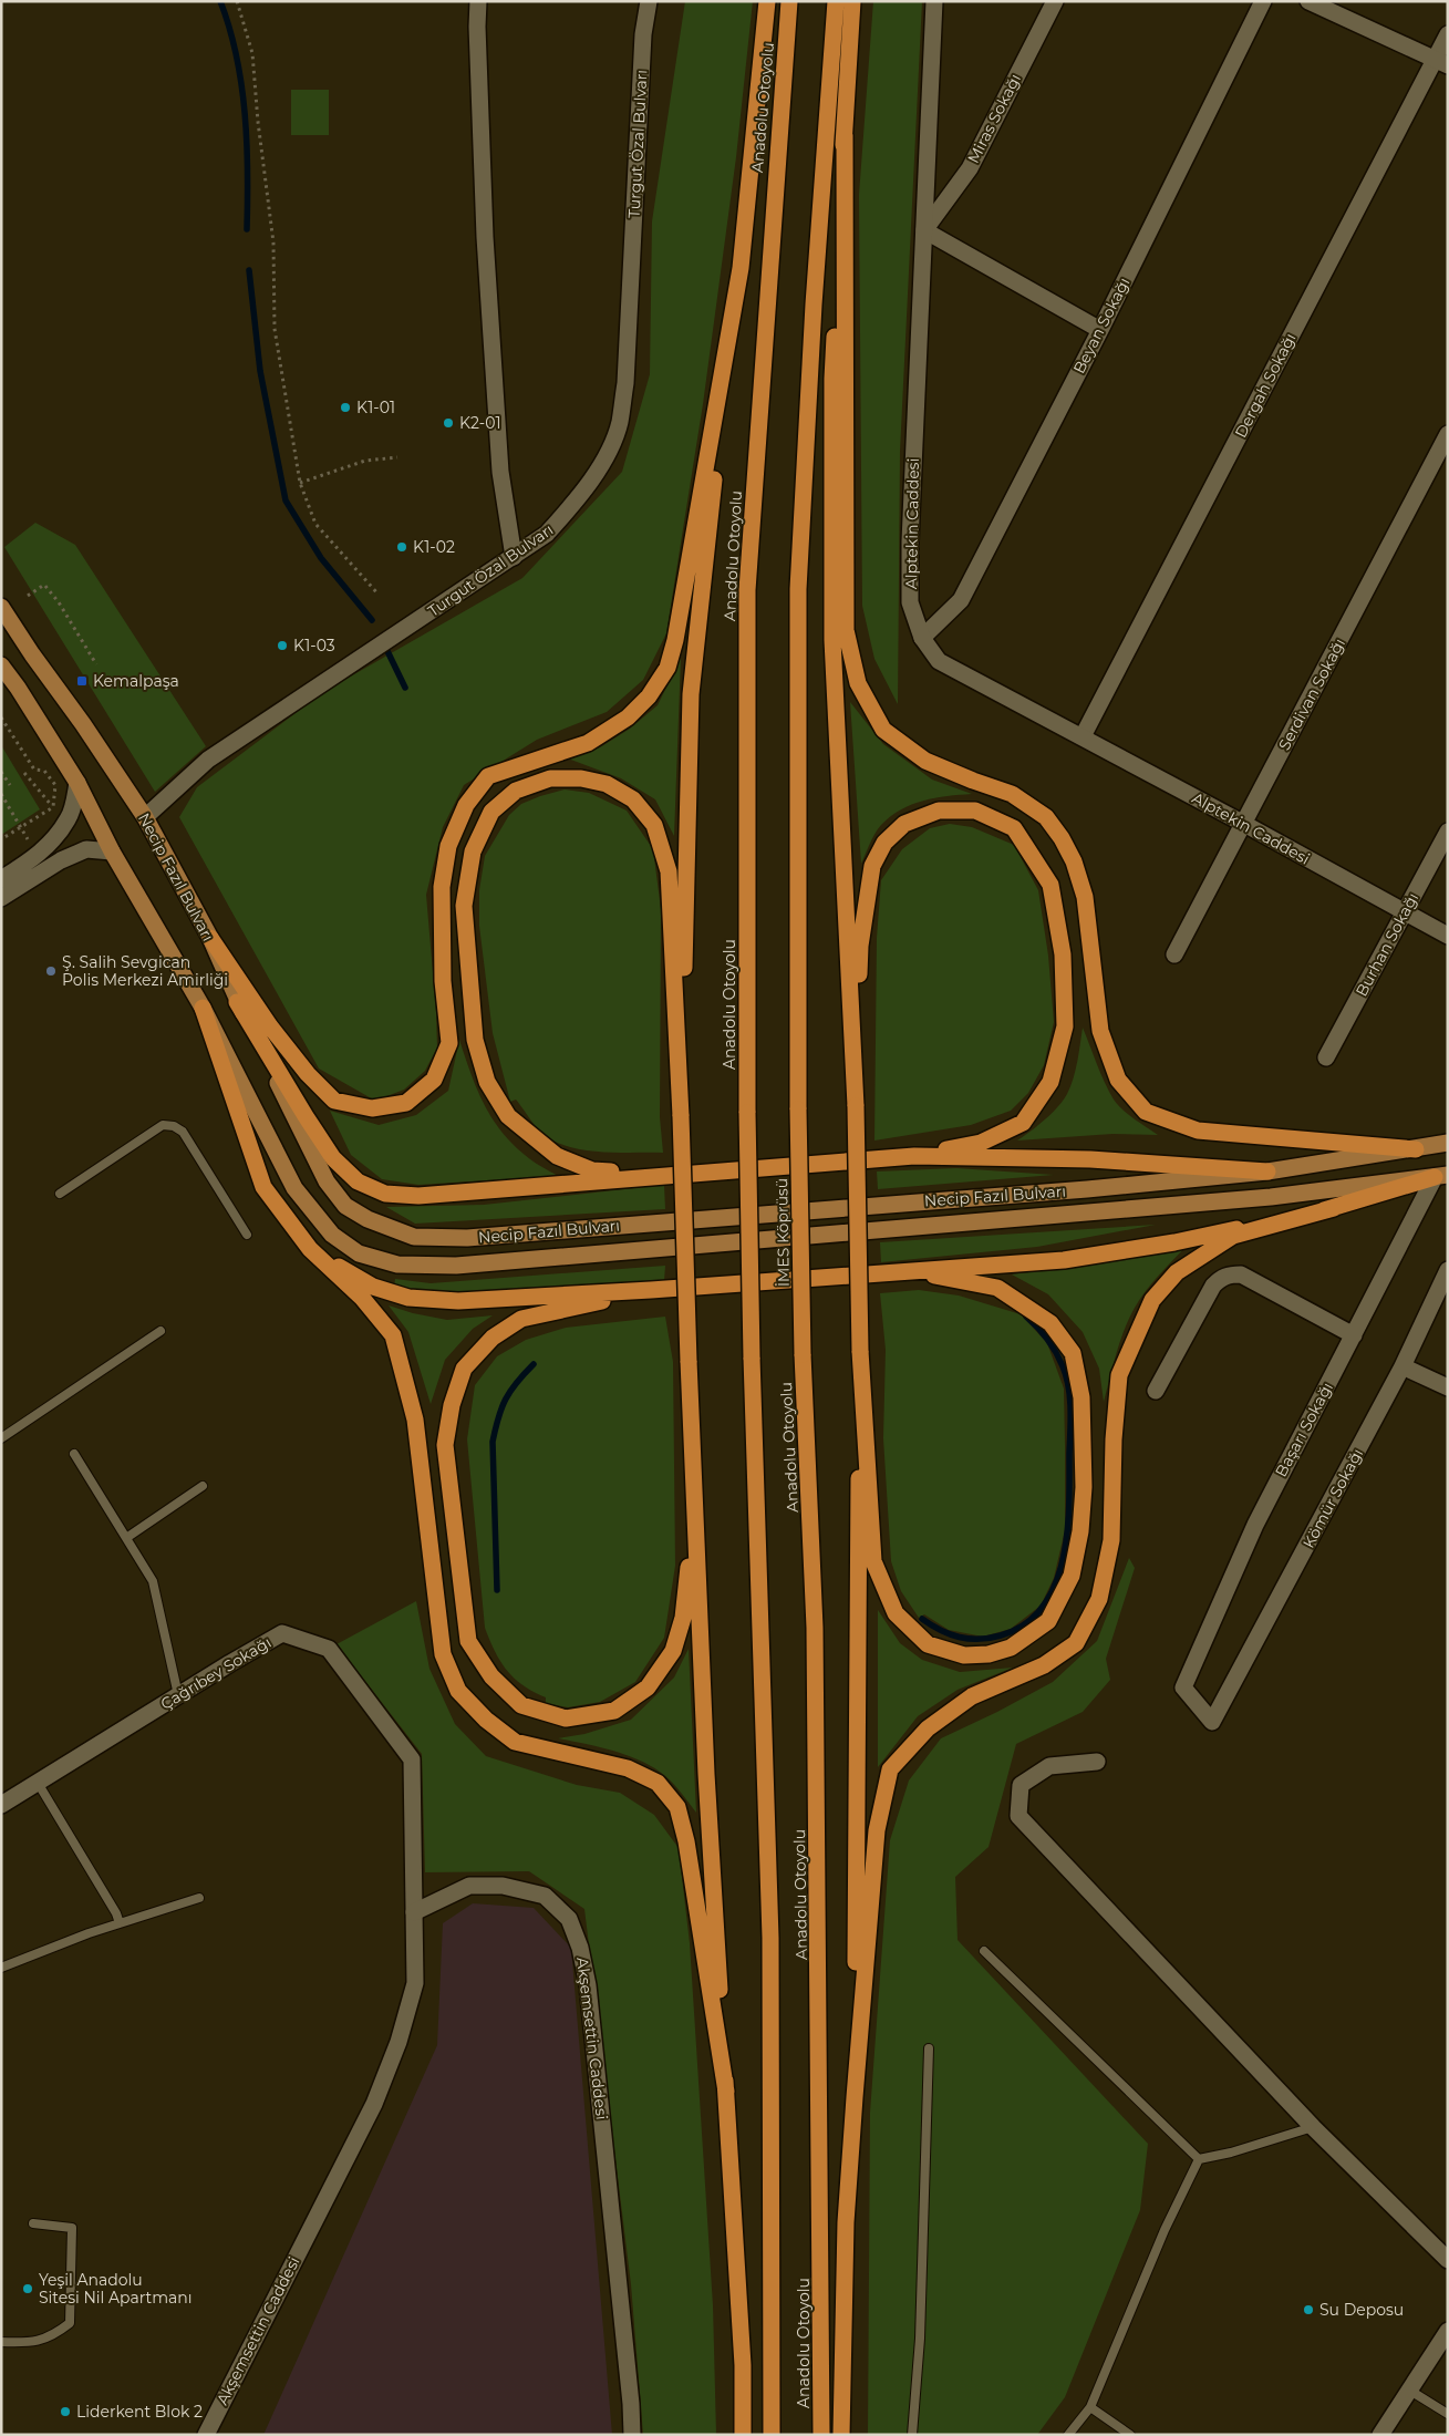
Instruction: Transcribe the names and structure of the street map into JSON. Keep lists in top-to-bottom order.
{
  "streets": {
    "highway": ["Anadolu Otoyolu", "İMES Köprüsü"],
    "main road": ["Necip Fazıl Bulvarı"],
    "street": [
      "Miras Sokağı",
      "Turgut Özal Bulvarı",
      "Beyan Sokağı",
      "Dergah Sokağı",
      "Alptekin Caddesi",
      "Serdivan Sokağı",
      "Burhan Sokağı",
      "Başarı Sokağı",
      "Kömür Sokağı",
      "Çağrıbey Sokağı",
      "Akşemsettin Caddesi"
    ]
  },
  "crossings": [
    ["Anadolu Otoyolu", "İMES Köprüsü"],
    ["Miras Sokağı", "Alptekin Caddesi"],
    ["Turgut Özal Bulvarı", "Necip Fazıl Bulvarı"],
    ["Beyan Sokağı", "Alptekin Caddesi"],
    ["Dergah Sokağı", "Alptekin Caddesi"],
    ["Alptekin Caddesi", "Serdivan Sokağı"],
    ["Alptekin Caddesi", "Burhan Sokağı"],
    ["Necip Fazıl Bulvarı", "Başarı Sokağı"],
    ["Başarı Sokağı", "Kömür Sokağı"],
    ["Çağrıbey Sokağı", "Akşemsettin Caddesi"]
  ],
  "places": {
    "other": [
      "K1-01",
      "K2-01",
      "K1-02",
      "K1-03",
      "Ş. Salih Sevgican Polis Merkezi Amirliği",
      "Yeşil Anadolu Sitesi Nil Apartmanı",
      "Su Deposu",
      "Liderkent Blok 2"
    ],
    "transit": ["Kemalpaşa"]
  }
}
